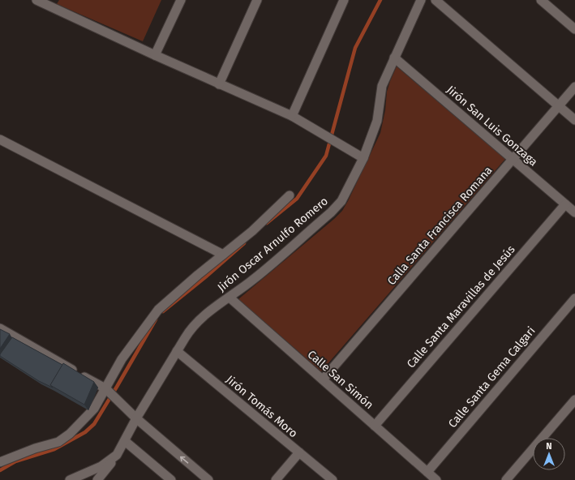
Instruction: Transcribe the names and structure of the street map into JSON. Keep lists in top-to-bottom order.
{
  "streets": {
    "street": [
      "Jirón San Luis Gonzaga",
      "Calla Santa Francisca Romana",
      "Jirón Oscar Arnulfo Romero",
      "Calle Santa Maravillas de Jesús",
      "Calle Santa Gema Calgari",
      "Calle San Simón",
      "Jirón Tomás Moro"
    ]
  },
  "crossings": [
    ["Jirón San Luis Gonzaga", "Calla Santa Francisca Romana"],
    ["Jirón San Luis Gonzaga", "Jirón Oscar Arnulfo Romero"],
    ["Jirón San Luis Gonzaga", "Calle Santa Maravillas de Jesús"],
    ["Calla Santa Francisca Romana", "Calle San Simón"],
    ["Jirón Oscar Arnulfo Romero", "Calle San Simón"],
    ["Jirón Oscar Arnulfo Romero", "Jirón Tomás Moro"],
    ["Calle Santa Maravillas de Jesús", "Calle San Simón"],
    ["Calle Santa Gema Calgari", "Calle San Simón"]
  ],
  "north": "top"
}
